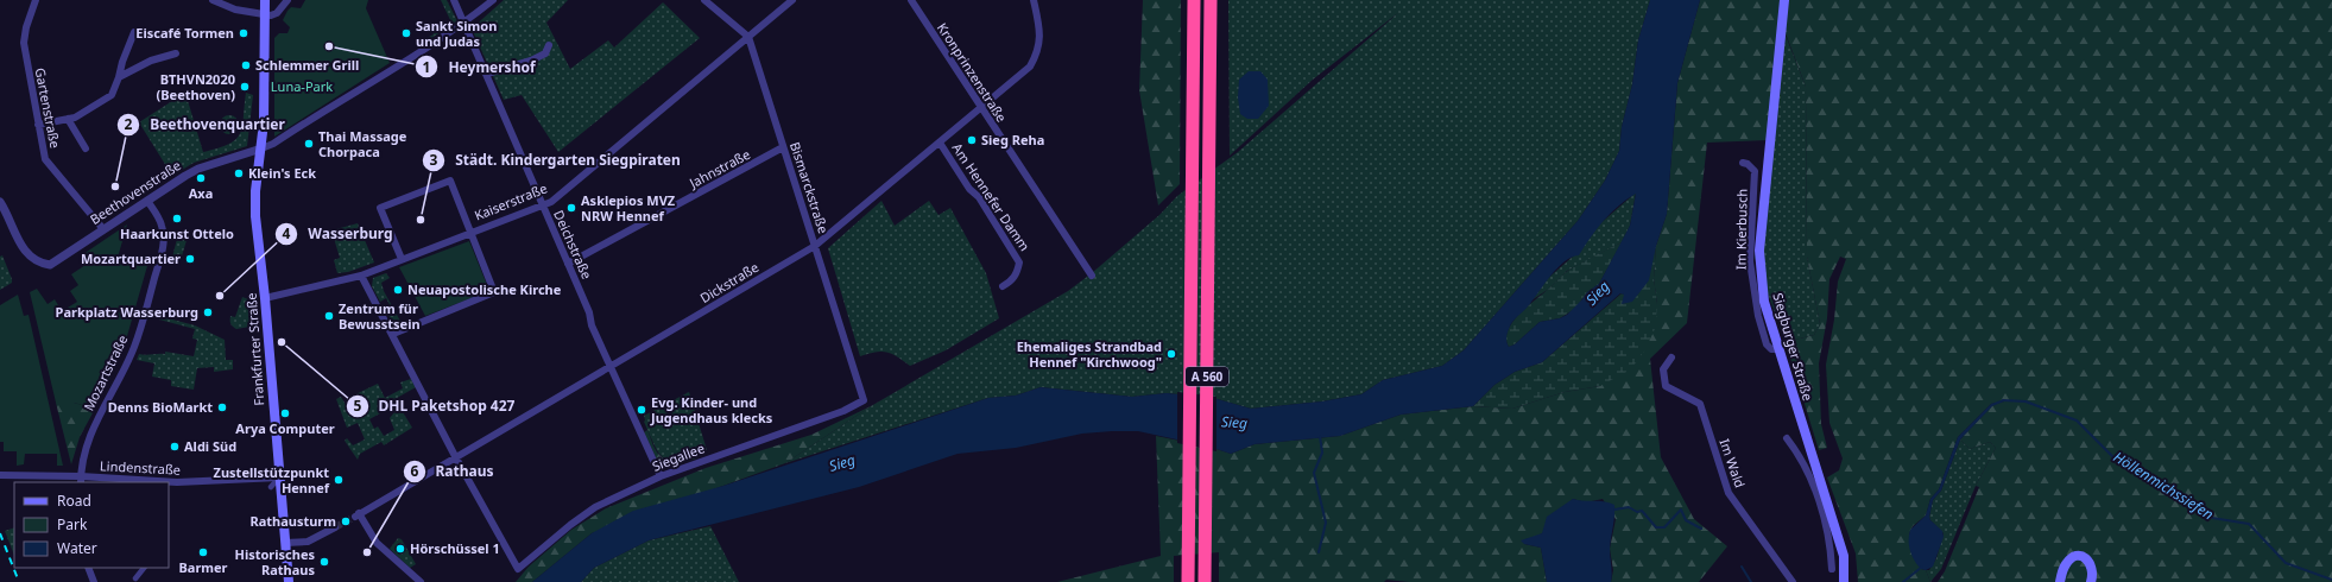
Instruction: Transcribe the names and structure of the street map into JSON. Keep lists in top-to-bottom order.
{
  "streets": {
    "highway": ["A 560"],
    "main road": ["Siegburger Straße", "Frankfurter Straße"],
    "street": [
      "Kronprinzenstraße",
      "Gartenstraße",
      "Jahnstraße",
      "Bismarckstraße",
      "Beethovenstraße",
      "Am Hennefer Damm",
      "Kaiserstraße",
      "Im Kierbusch",
      "Deichstraße",
      "Dickstraße",
      "Mozartstraße",
      "Siegallee",
      "Im Wald",
      "Lindenstraße"
    ]
  },
  "crossings": [
    ["Kronprinzenstraße", "Dickstraße"],
    ["Gartenstraße", "Beethovenstraße"],
    ["Jahnstraße", "Bismarckstraße"],
    ["Jahnstraße", "Deichstraße"],
    ["Bismarckstraße", "Kaiserstraße"],
    ["Bismarckstraße", "Dickstraße"],
    ["Bismarckstraße", "Siegallee"],
    ["Beethovenstraße", "Frankfurter Straße"],
    ["Beethovenstraße", "Mozartstraße"],
    ["Am Hennefer Damm", "Dickstraße"],
    ["Kaiserstraße", "Deichstraße"],
    ["Kaiserstraße", "Frankfurter Straße"],
    ["Im Kierbusch", "Siegburger Straße"],
    ["Deichstraße", "Dickstraße"],
    ["Deichstraße", "Siegallee"],
    ["Dickstraße", "Siegallee"],
    ["Frankfurter Straße", "Lindenstraße"],
    ["Mozartstraße", "Lindenstraße"]
  ],
  "water": ["Sieg", "Höllenmichssiefen"],
  "parks": ["Luna-Park"],
  "places": [
    "Eiscafé Tormen",
    "Sankt Simon und Judas",
    "Heymershof",
    "Schlemmer Grill",
    "BTHVN2020 (Beethoven)",
    "Sieg Reha",
    "Thai Massage Chorpaca",
    "Klein's Eck",
    "Axa",
    "Beethovenquartier",
    "Asklepios MVZ NRW Hennef",
    "Haarkunst Ottelo",
    "Städt. Kindergarten Siegpiraten",
    "Mozartquartier",
    "Neuapostolische Kirche",
    "Wasserburg",
    "Parkplatz Wasserburg",
    "Zentrum für Bewusstsein",
    "DHL Paketshop 427",
    "Ehemaliges Strandbad Hennef \"Kirchwoog\"",
    "Denns BioMarkt",
    "Evg. Kinder- und Jugendhaus klecks",
    "Arya Computer",
    "Aldi Süd",
    "Zustellstützpunkt Hennef",
    "Rathausturm",
    "Hörschüssel 1",
    "Barmer",
    "Rathaus",
    "Historisches Rathaus"
  ],
  "legend": ["Road", "Park", "Water"]
}
